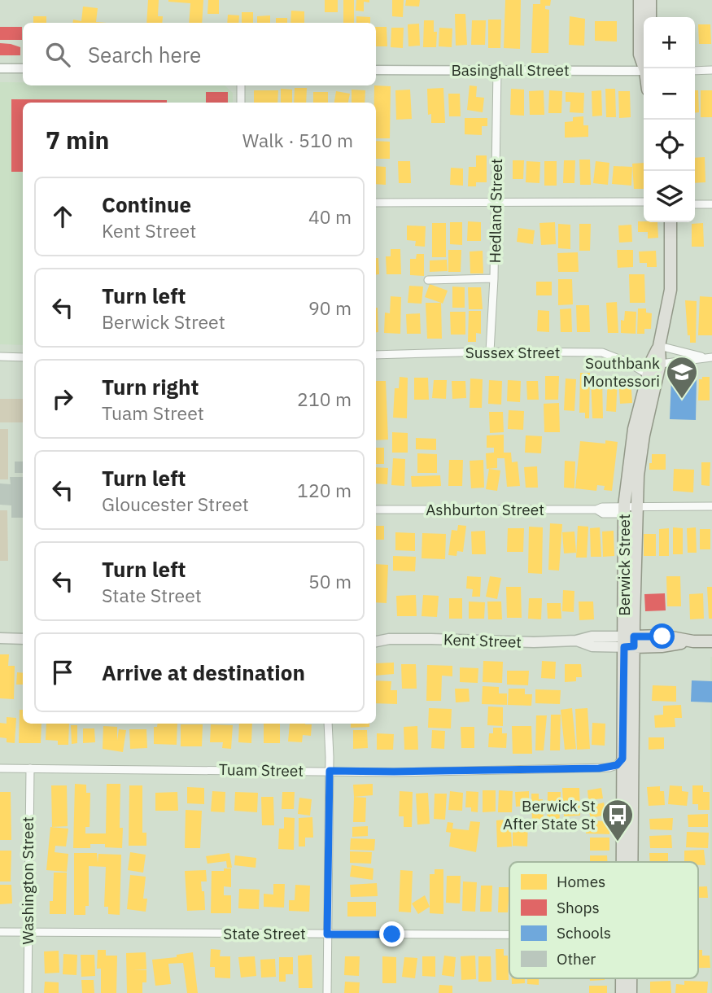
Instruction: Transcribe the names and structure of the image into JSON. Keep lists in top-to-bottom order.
{
  "streets": {
    "main road": ["Berwick Street", "Kent Street"],
    "street": [
      "Basinghall Street",
      "Hedland Street",
      "Sussex Street",
      "Ashburton Street",
      "Tuam Street",
      "Washington Street",
      "State Street"
    ]
  },
  "crossings": [
    ["Basinghall Street", "Hedland Street"],
    ["Hedland Street", "Sussex Street"],
    ["Sussex Street", "Berwick Street"],
    ["Ashburton Street", "Berwick Street"],
    ["Berwick Street", "Kent Street"],
    ["Berwick Street", "Tuam Street"],
    ["Tuam Street", "Washington Street"],
    ["Washington Street", "State Street"]
  ],
  "places": {
    "school or university": ["Southbank Montessori"],
    "bus stop": ["Berwick St After State St"]
  },
  "legend": [
    "Homes",
    "Shops",
    "Schools",
    "Other"
  ],
  "page": {
    "map_buttons": ["+", "−"],
    "search": "Search here",
    "heading": ["7 min", "Walk · 510 m"],
    "list": [
      ["Continue", "Kent Street", "40 m"],
      ["Turn left", "Berwick Street", "90 m"],
      ["Turn right", "Tuam Street", "210 m"],
      ["Turn left", "Gloucester Street", "120 m"],
      ["Turn left", "State Street", "50 m"],
      "Arrive at destination"
    ]
  }
}
